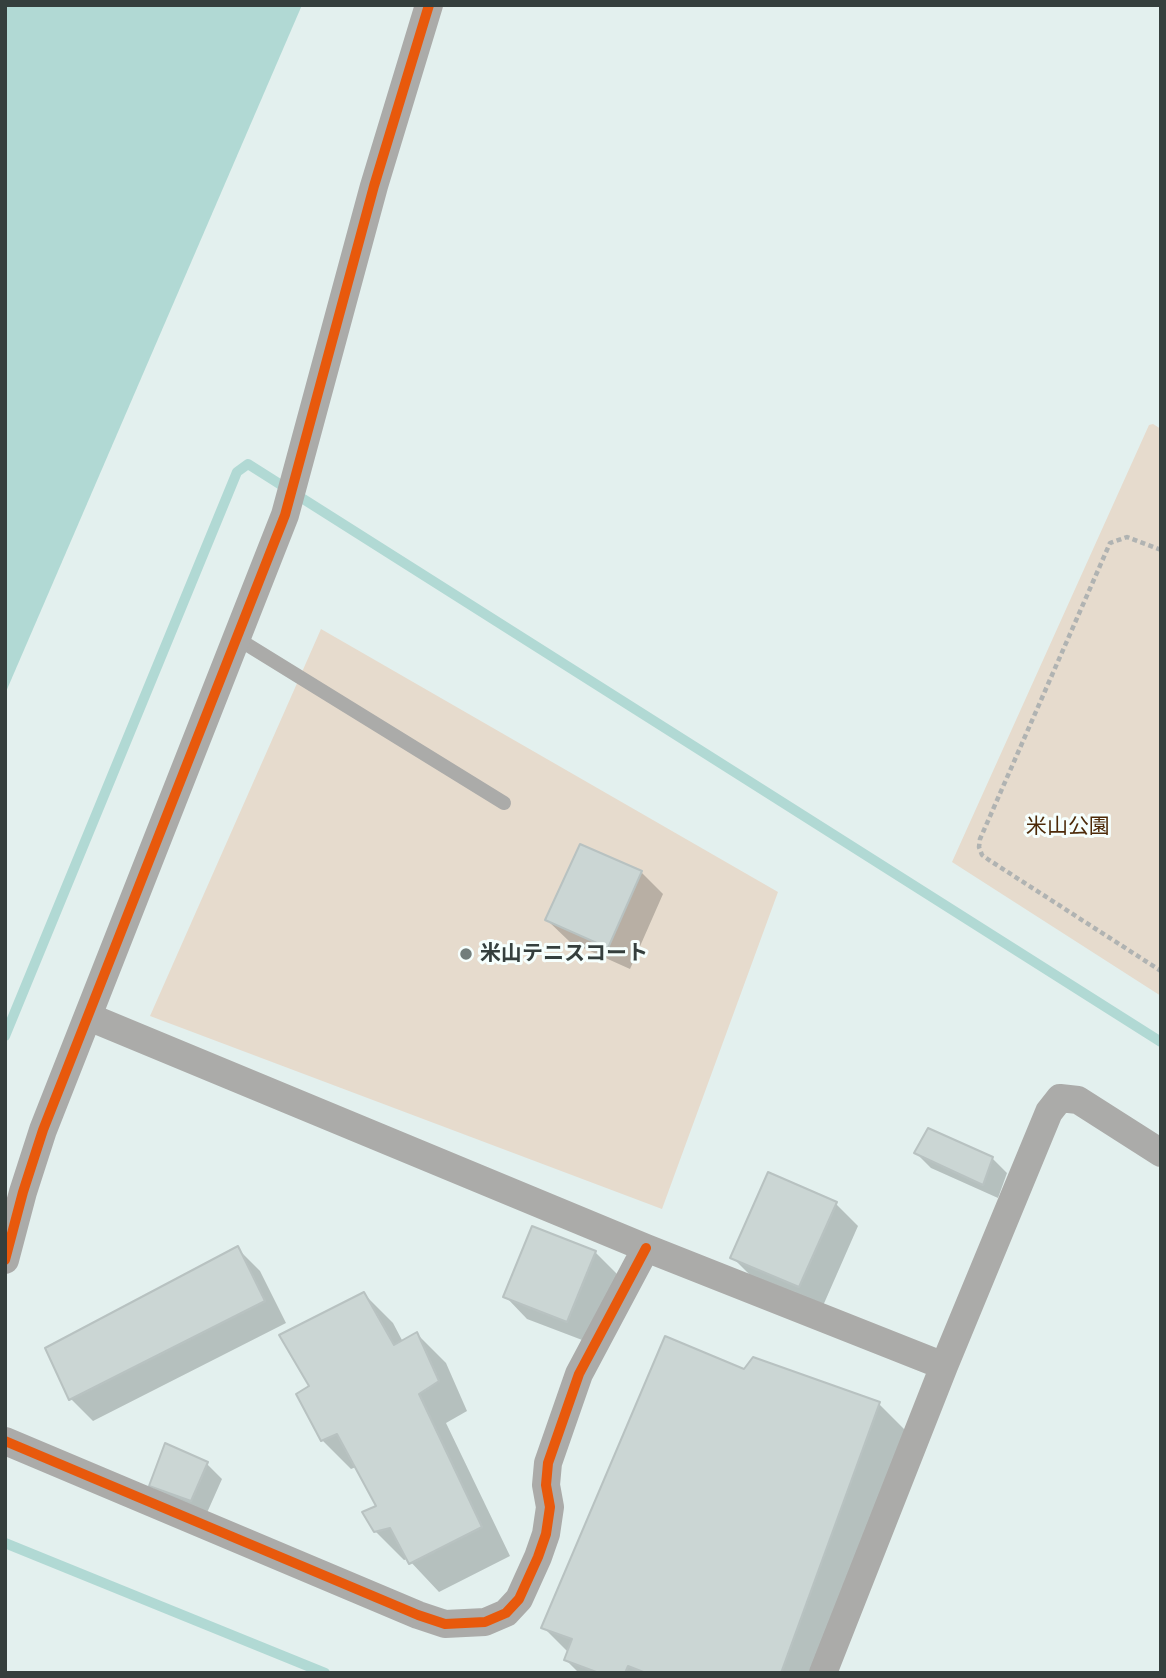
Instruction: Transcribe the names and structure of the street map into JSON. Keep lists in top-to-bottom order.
{
  "parks": ["米山公園"],
  "places": ["米山テニスコート"]
}
